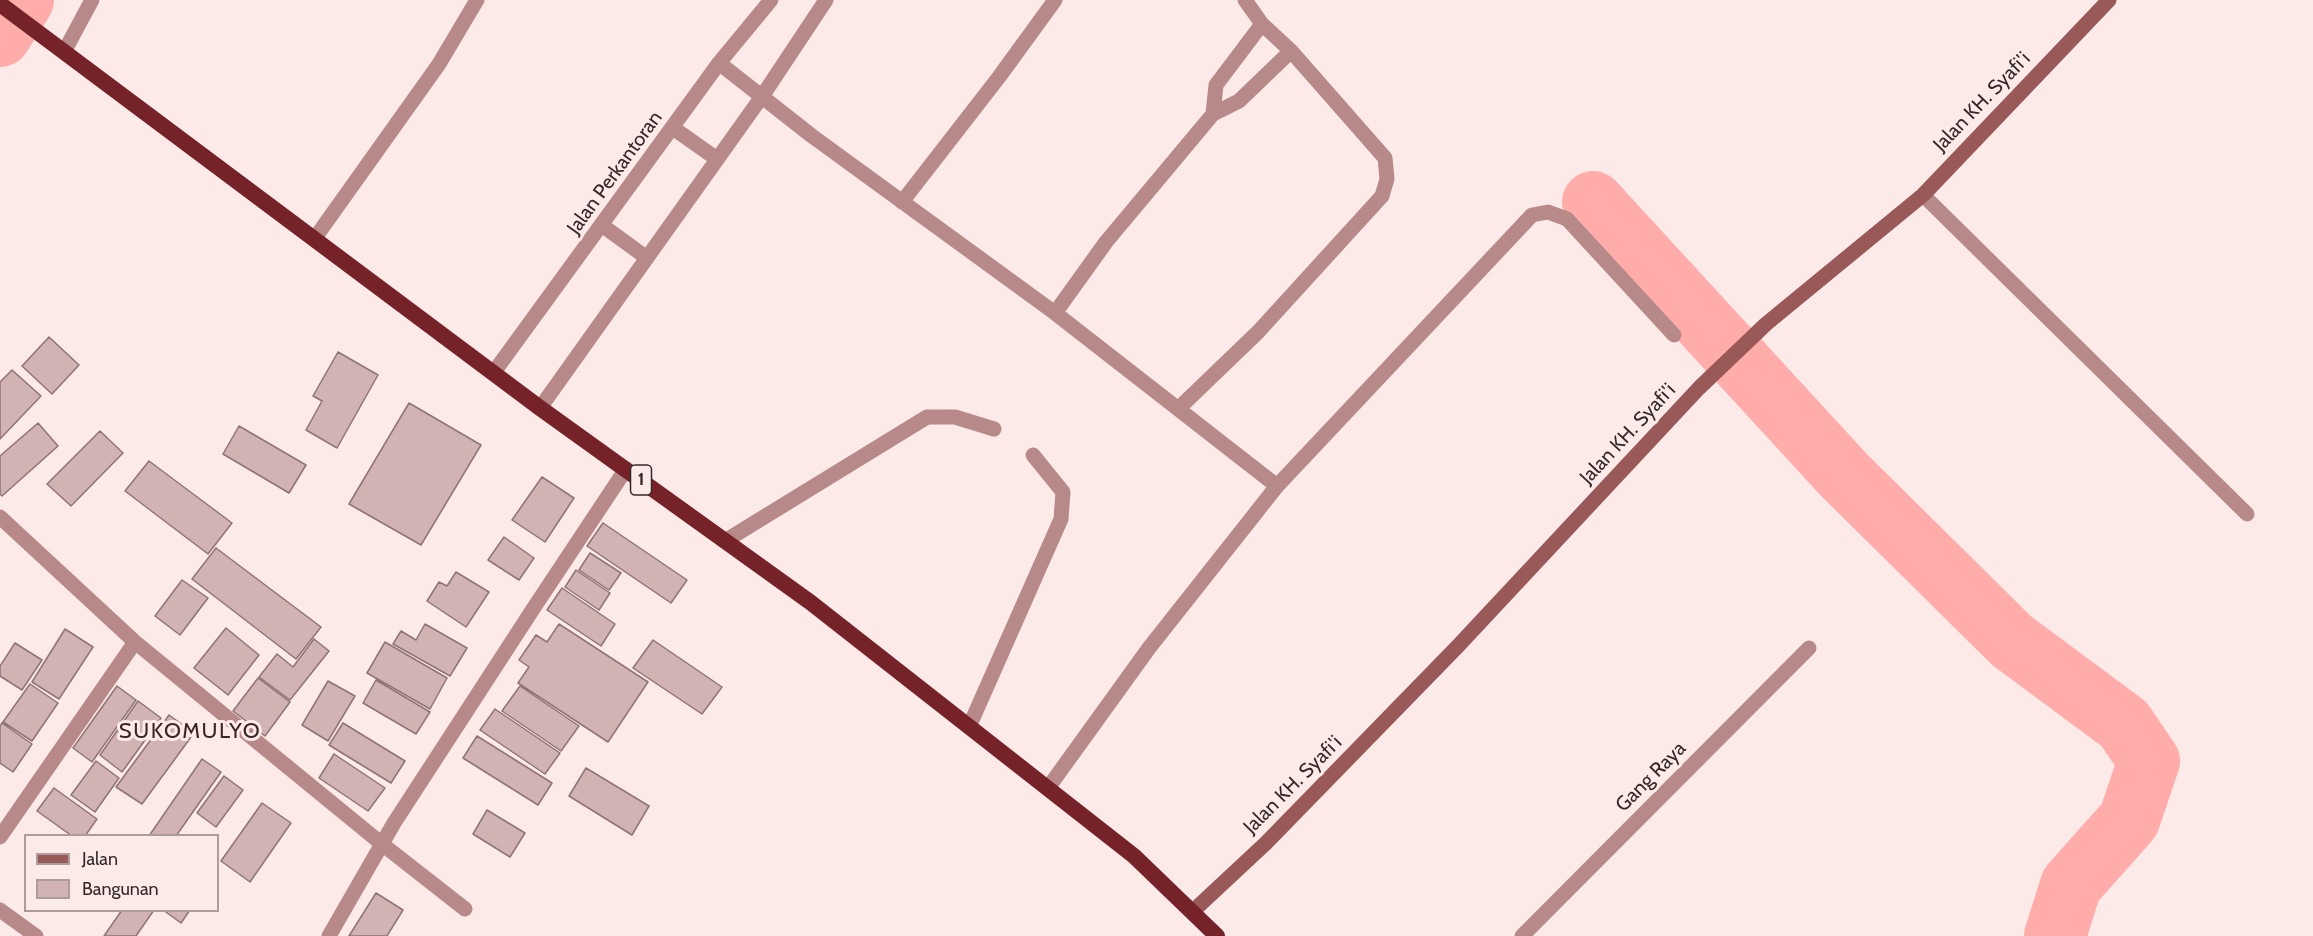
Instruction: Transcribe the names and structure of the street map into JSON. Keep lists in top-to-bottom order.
{
  "streets": {
    "highway": ["1"],
    "main road": ["Jalan KH. Syafi'i"],
    "street": ["Jalan Perkantoran", "Gang Raya"]
  },
  "crossings": [
    ["Jalan KH. Syafi'i", "1"],
    ["Jalan Perkantoran", "1"]
  ],
  "districts": ["SUKOMULYO"],
  "legend": ["Jalan", "Bangunan"]
}
